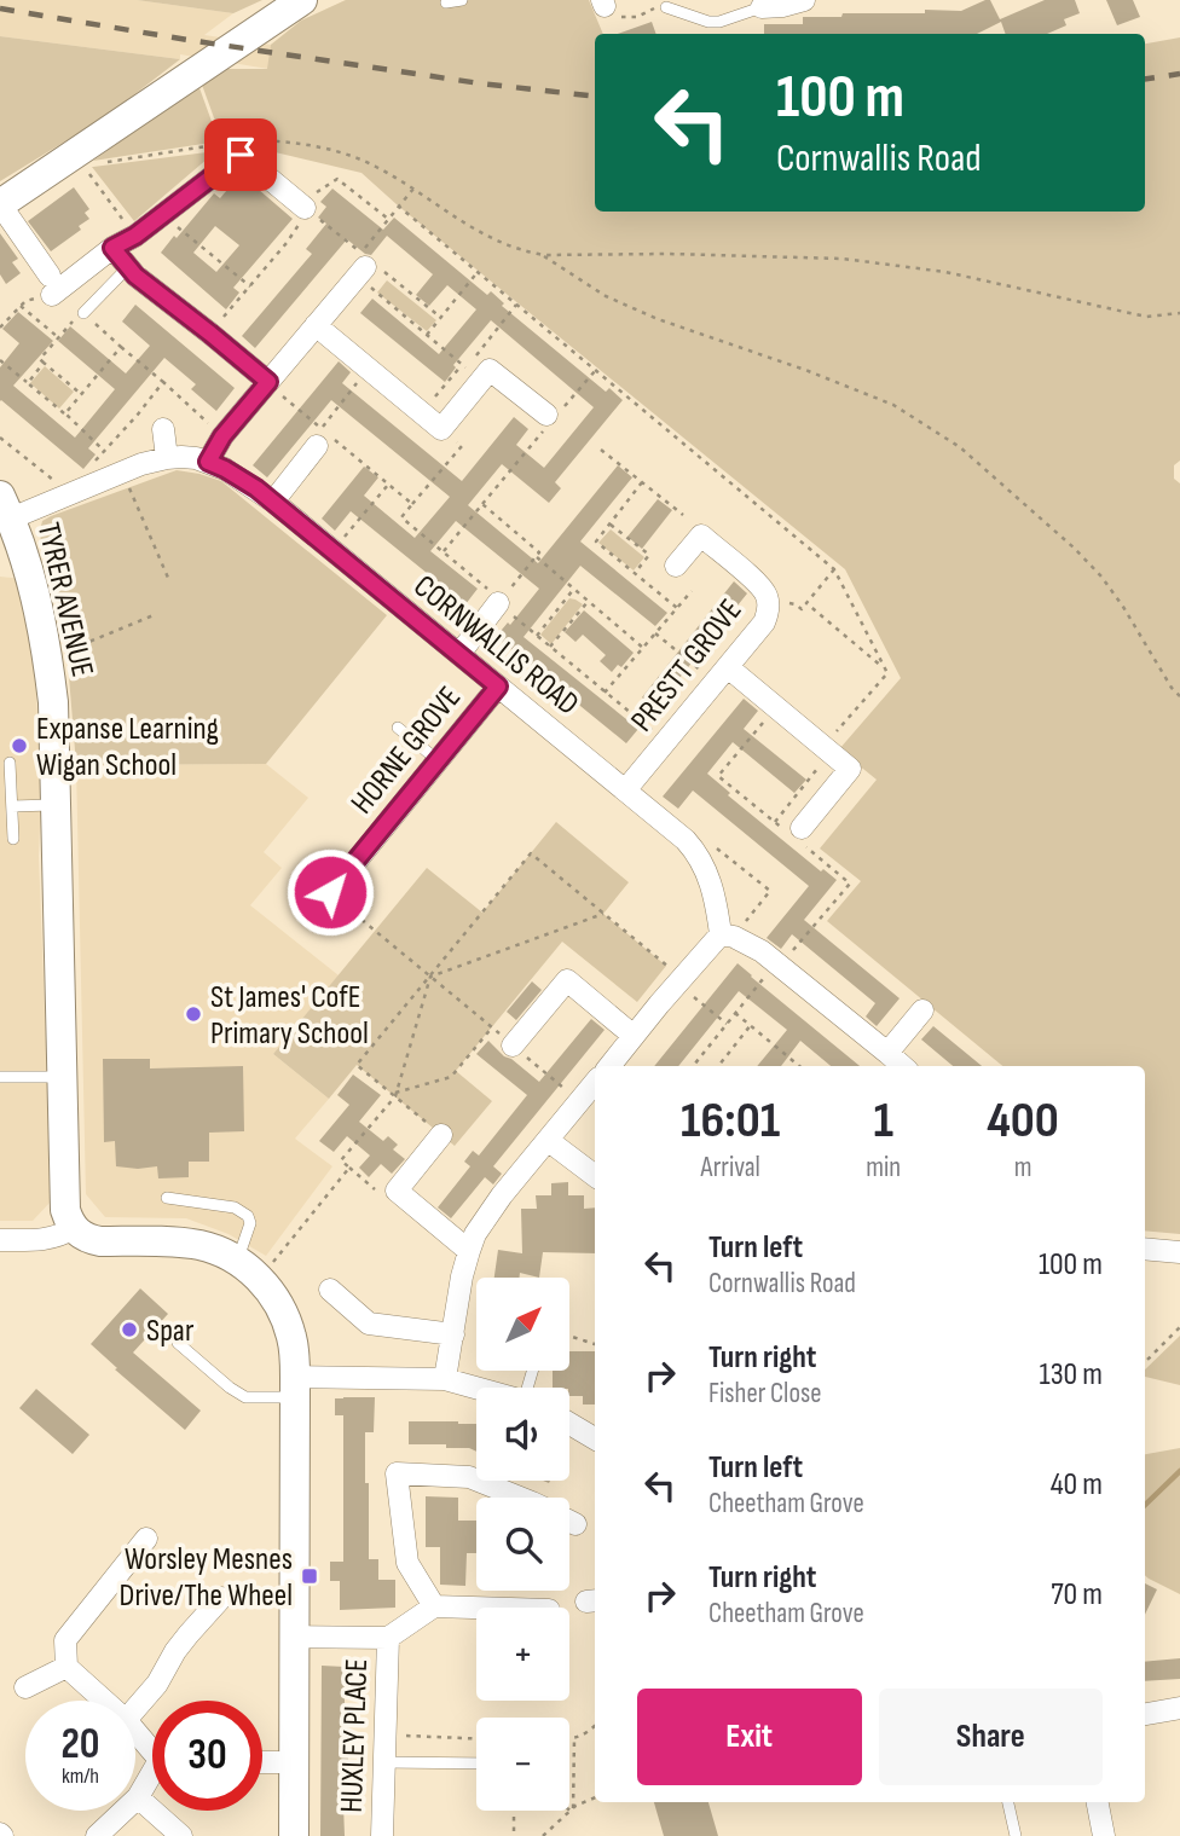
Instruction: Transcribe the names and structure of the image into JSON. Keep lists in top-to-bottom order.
{
  "streets": {
    "street": [
      "TYRER AVENUE",
      "CORNWALLIS ROAD",
      "PRESTT GROVE",
      "HORNE GROVE",
      "HUXLEY PLACE"
    ]
  },
  "crossings": [
    ["TYRER AVENUE", "CORNWALLIS ROAD"],
    ["CORNWALLIS ROAD", "PRESTT GROVE"],
    ["CORNWALLIS ROAD", "HORNE GROVE"]
  ],
  "places": {
    "other": ["Expanse Learning Wigan School", "St James' CofE Primary School", "Spar"],
    "transit": ["Worsley Mesnes Drive/The Wheel"]
  },
  "north": "top right",
  "page": {
    "turn": ["100 m", "Cornwallis Road"],
    "eta": [
      "16:01",
      "Arrival",
      "1",
      "min",
      "400",
      "m"
    ],
    "list": [
      {
        "name": "Turn left",
        "note": "Cornwallis Road",
        "value": "100 m"
      },
      {
        "name": "Turn right",
        "note": "Fisher Close",
        "value": "130 m"
      },
      {
        "name": "Turn left",
        "note": "Cheetham Grove",
        "value": "40 m"
      },
      {
        "name": "Turn right",
        "note": "Cheetham Grove",
        "value": "70 m"
      }
    ],
    "map_buttons": ["+", "−"],
    "buttons": ["Exit", "Share"],
    "speed": "20 km/h",
    "limit": "30"
  }
}
